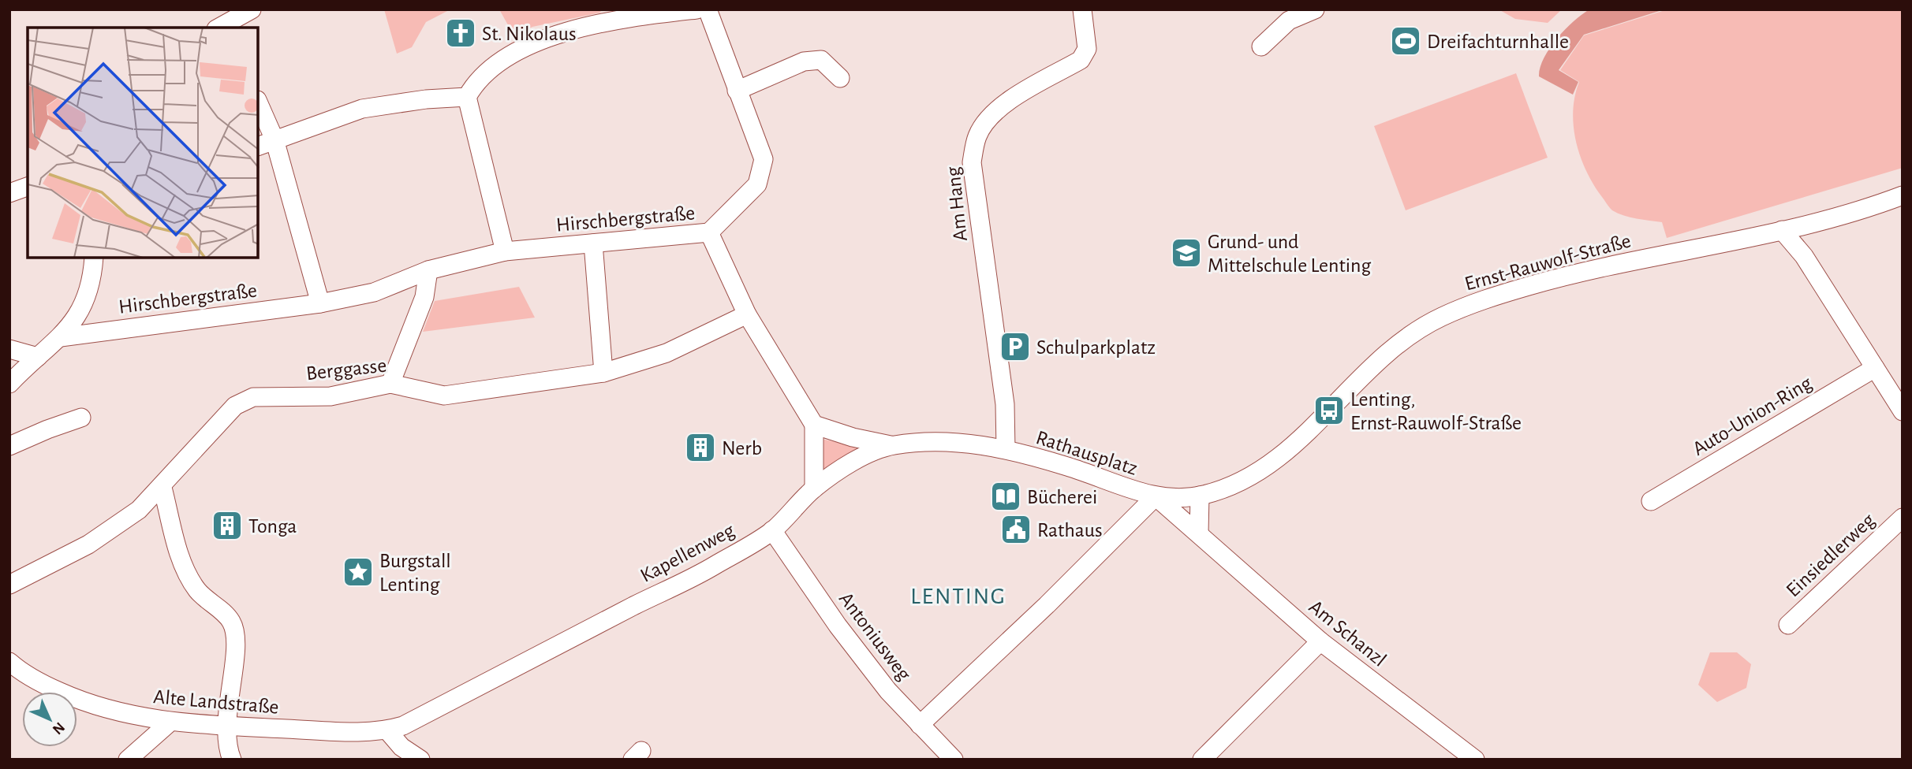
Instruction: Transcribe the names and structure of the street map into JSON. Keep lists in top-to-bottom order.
{
  "streets": {
    "street": [
      "Am Hang",
      "Hirschbergstraße",
      "Ernst-Rauwolf-Straße",
      "Berggasse",
      "Auto-Union-Ring",
      "Rathausplatz",
      "Kapellenweg",
      "Einsiedlerweg",
      "Am Schanzl",
      "Antoniusweg",
      "Alte Landstraße"
    ]
  },
  "crossings": [
    ["Am Hang", "Rathausplatz"],
    ["Am Hang", "Kapellenweg"],
    ["Hirschbergstraße", "Berggasse"],
    ["Ernst-Rauwolf-Straße", "Rathausplatz"],
    ["Ernst-Rauwolf-Straße", "Am Schanzl"],
    ["Rathausplatz", "Kapellenweg"],
    ["Rathausplatz", "Am Schanzl"],
    ["Kapellenweg", "Antoniusweg"],
    ["Kapellenweg", "Alte Landstraße"]
  ],
  "districts": ["LENTING"],
  "places": {
    "church": ["St. Nikolaus"],
    "sports": ["Dreifachturnhalle"],
    "school or university": ["Grund- und Mittelschule Lenting"],
    "parking": ["Schulparkplatz"],
    "bus stop": ["Lenting, Ernst-Rauwolf-Straße"],
    "building": ["Nerb", "Tonga"],
    "library": ["Bücherei"],
    "public building": ["Rathaus"],
    "place": ["Burgstall Lenting"]
  },
  "north": "bottom right"
}
